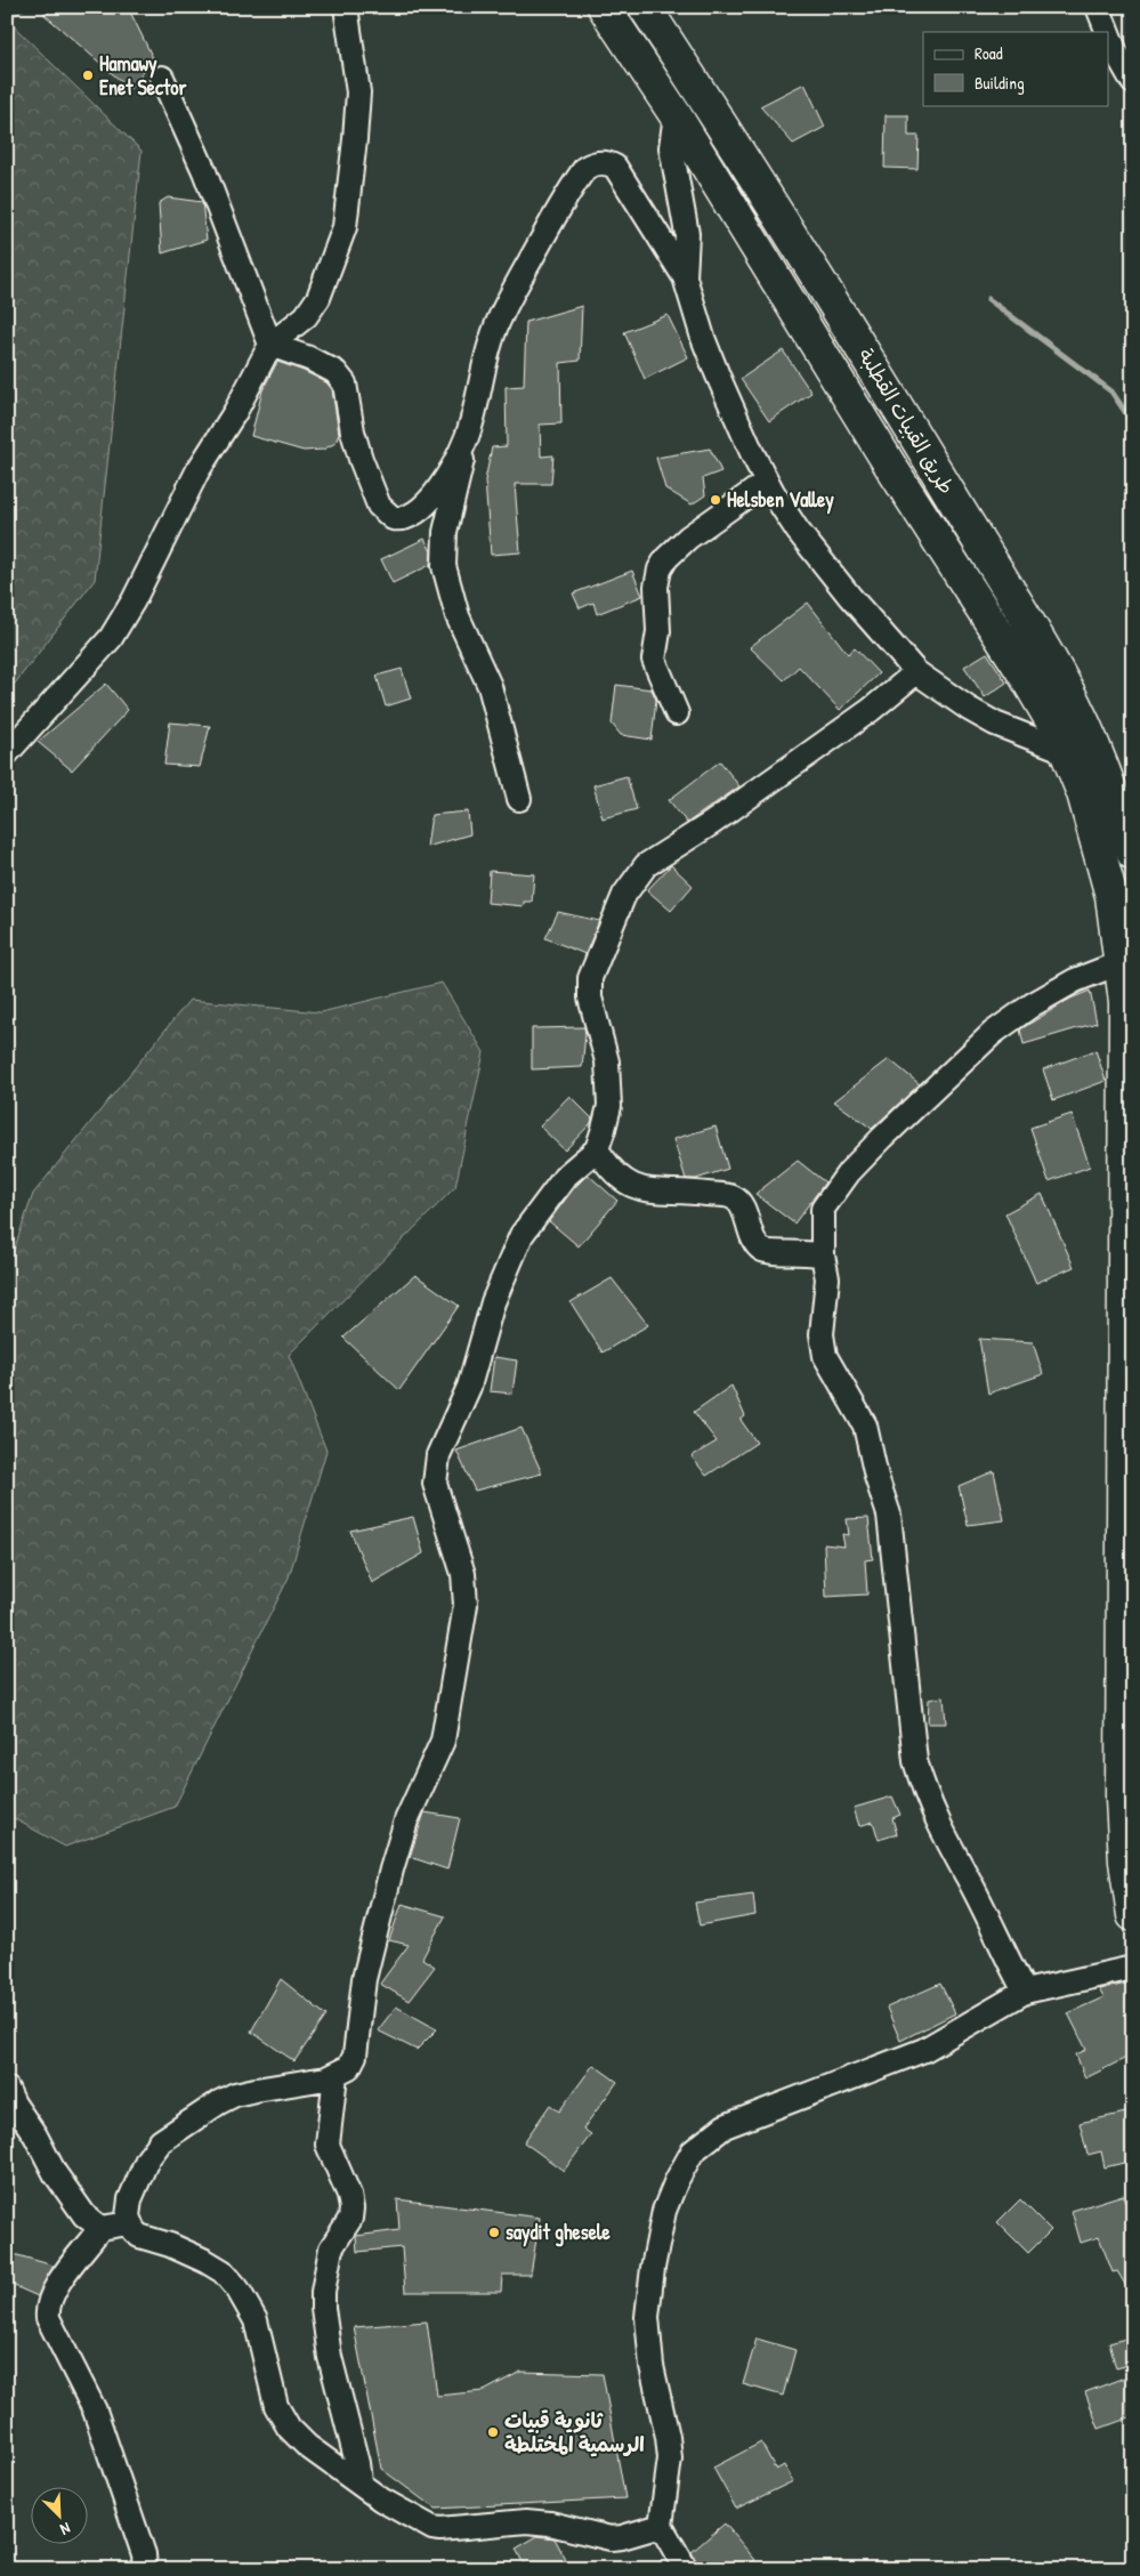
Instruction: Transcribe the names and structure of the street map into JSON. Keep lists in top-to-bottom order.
{
  "streets": {
    "main road": ["طريق القبيات القطلبة"]
  },
  "places": [
    "Hamawy Enet Sector",
    "Helsben Valley",
    "saydit ghesele",
    "ثانوية قبيات الرسمية المختلطة"
  ],
  "legend": ["Road", "Building"],
  "north": "bottom right"
}
